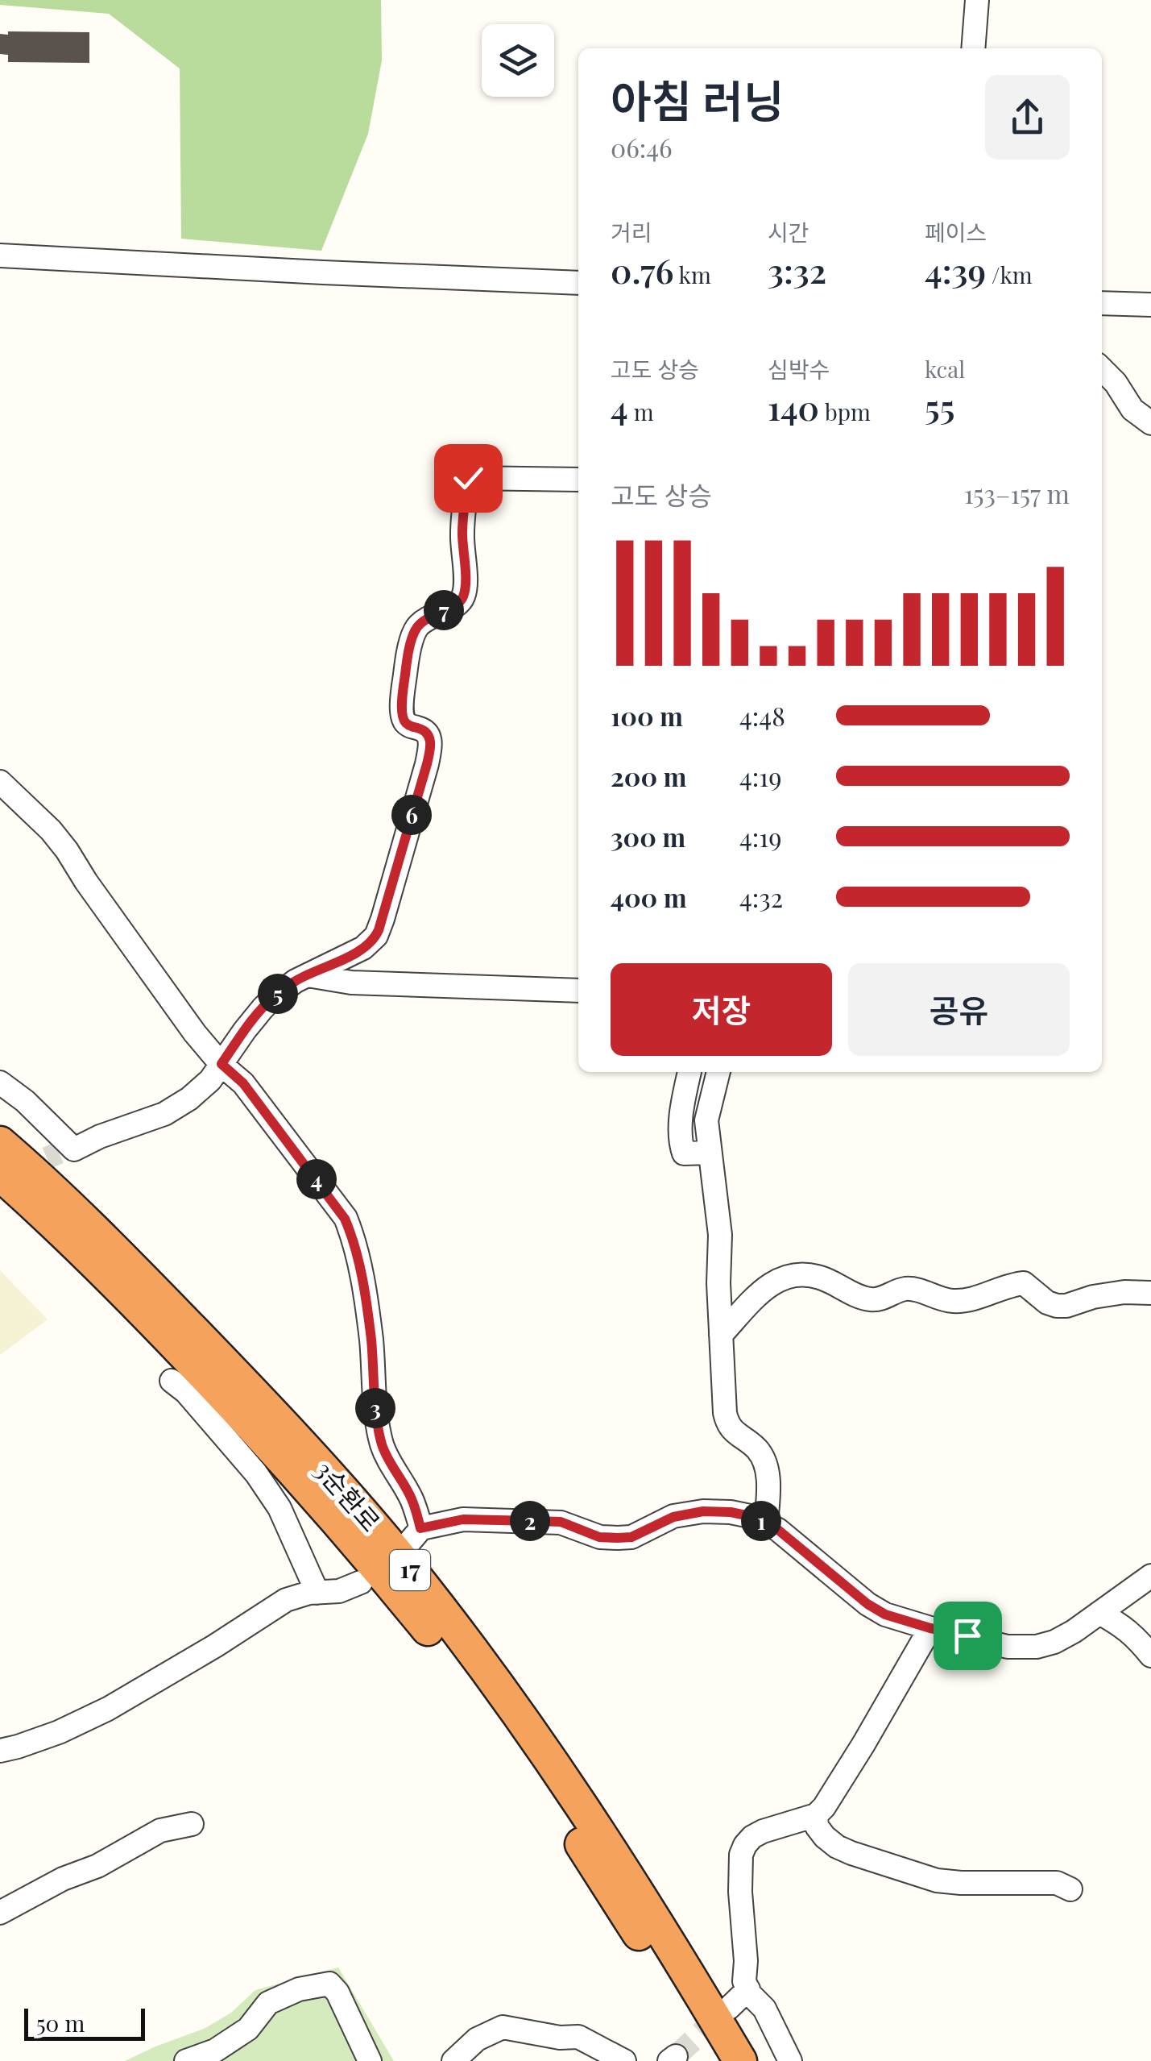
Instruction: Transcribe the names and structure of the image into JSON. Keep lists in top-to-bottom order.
{
  "streets": {
    "highway": ["3순환로", "17"]
  },
  "scale_bar": "50 m",
  "page": {
    "heading": ["아침 러닝", "06:46"],
    "stats": [
      ["거리", "0.76 km"],
      ["시간", "3:32"],
      ["페이스", "4:39 /km"],
      ["고도 상승", "4 m"],
      ["심박수", "140 bpm"],
      ["kcal", "55"]
    ],
    "chart": ["고도 상승", "153–157 m"],
    "pins": [
      "7",
      "6",
      "5",
      "4",
      "3",
      "1",
      "2"
    ],
    "list": [
      {
        "name": "100 m",
        "note": "4:48"
      },
      {
        "name": "200 m",
        "note": "4:19"
      },
      {
        "name": "300 m",
        "note": "4:19"
      },
      {
        "name": "400 m",
        "note": "4:32"
      }
    ],
    "buttons": ["저장", "공유"],
    "scale": "50 m"
  }
}
